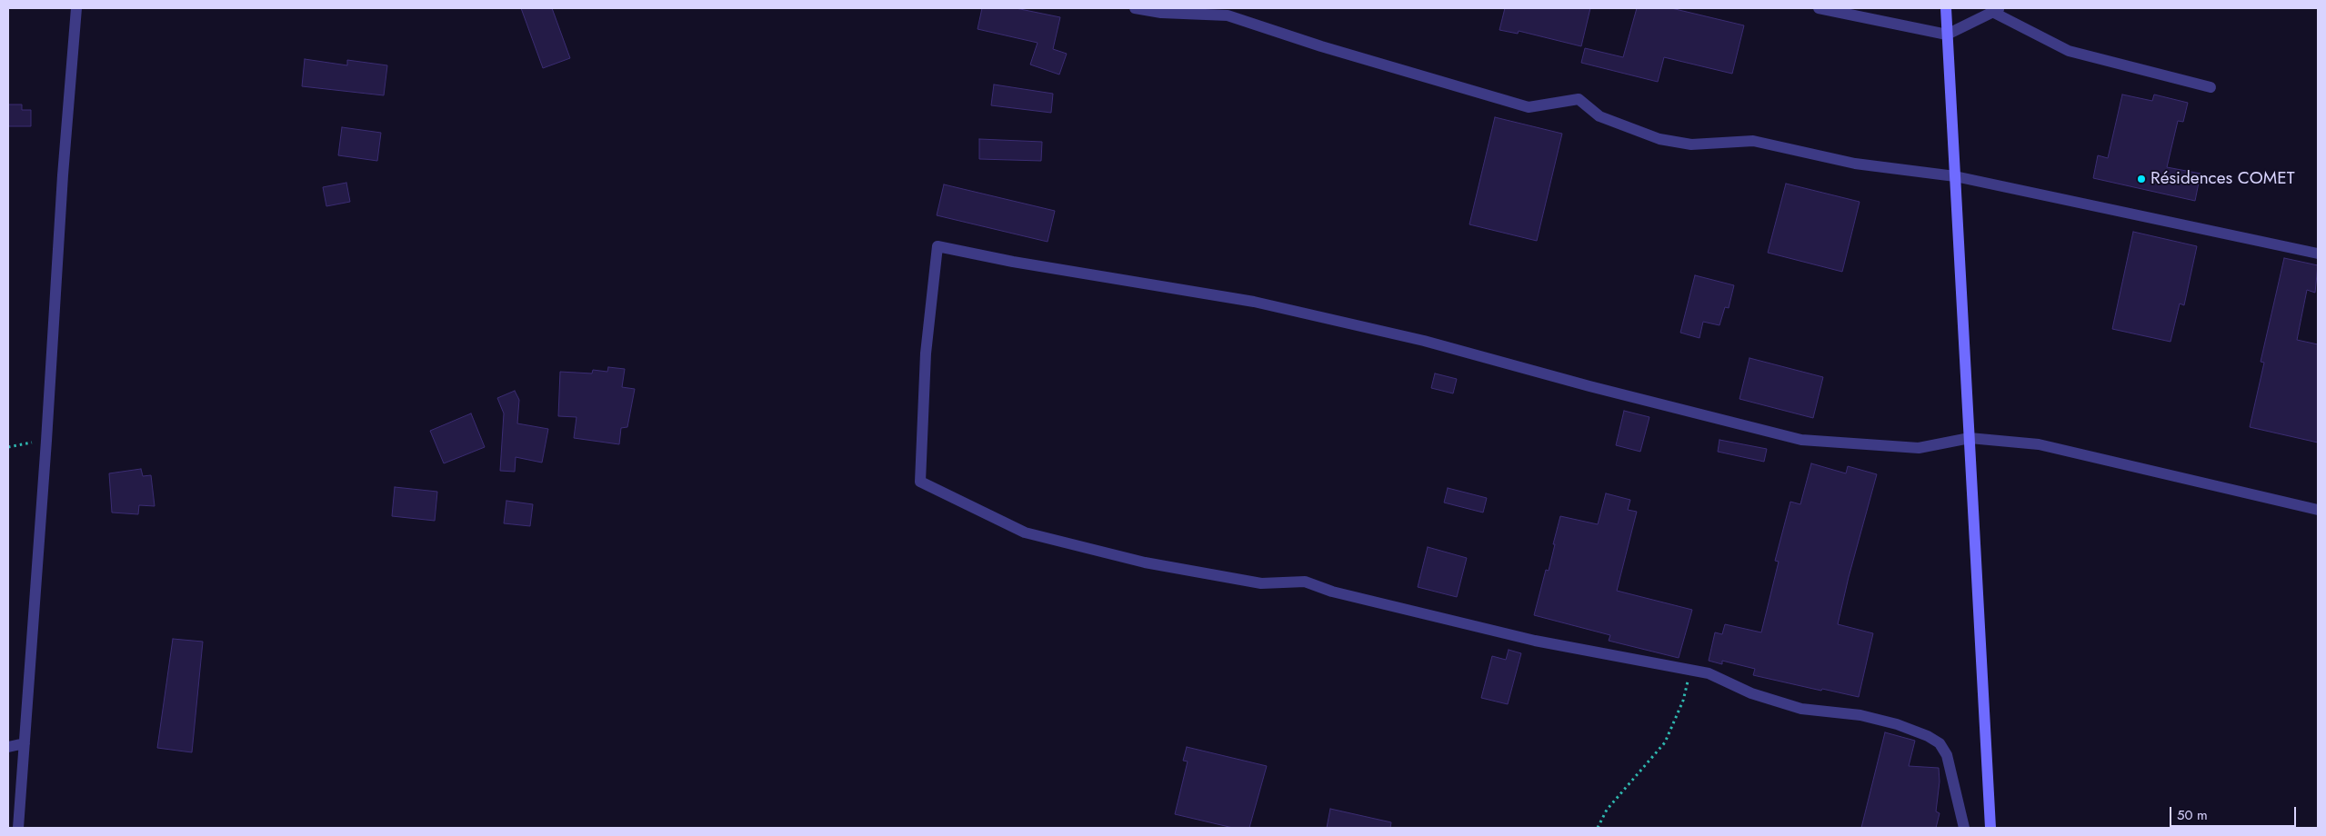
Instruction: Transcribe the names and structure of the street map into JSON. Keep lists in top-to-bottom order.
{
  "places": ["Résidences COMET"],
  "scale_bar": "50 m"
}
